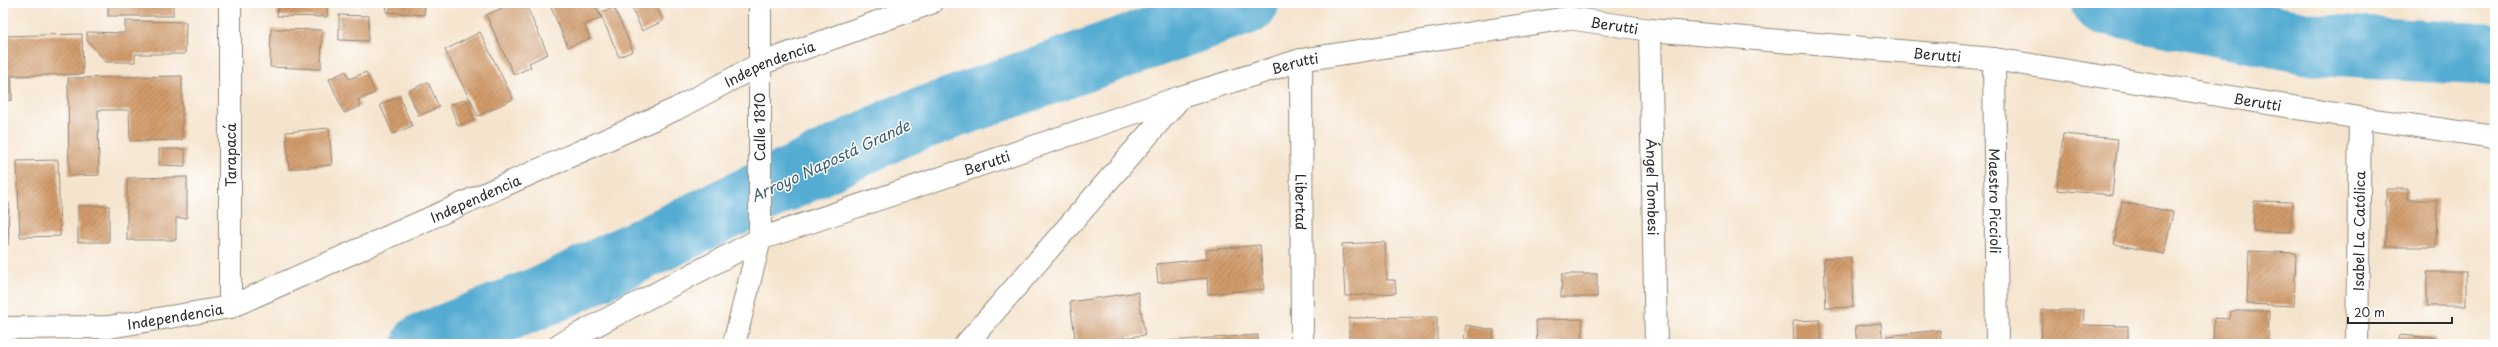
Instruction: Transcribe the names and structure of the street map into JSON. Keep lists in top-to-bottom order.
{
  "streets": {
    "street": [
      "Berutti",
      "Independencia",
      "Calle 1810",
      "Tarapacá",
      "Ángel Tombesi",
      "Maestro Piccioli",
      "Libertad",
      "Isabel La Católica"
    ]
  },
  "crossings": [
    ["Berutti", "Calle 1810"],
    ["Berutti", "Ángel Tombesi"],
    ["Berutti", "Maestro Piccioli"],
    ["Berutti", "Libertad"],
    ["Berutti", "Isabel La Católica"],
    ["Independencia", "Calle 1810"],
    ["Independencia", "Tarapacá"]
  ],
  "water": ["Arroyo Napostá Grande"],
  "scale_bar": "20 m"
}
